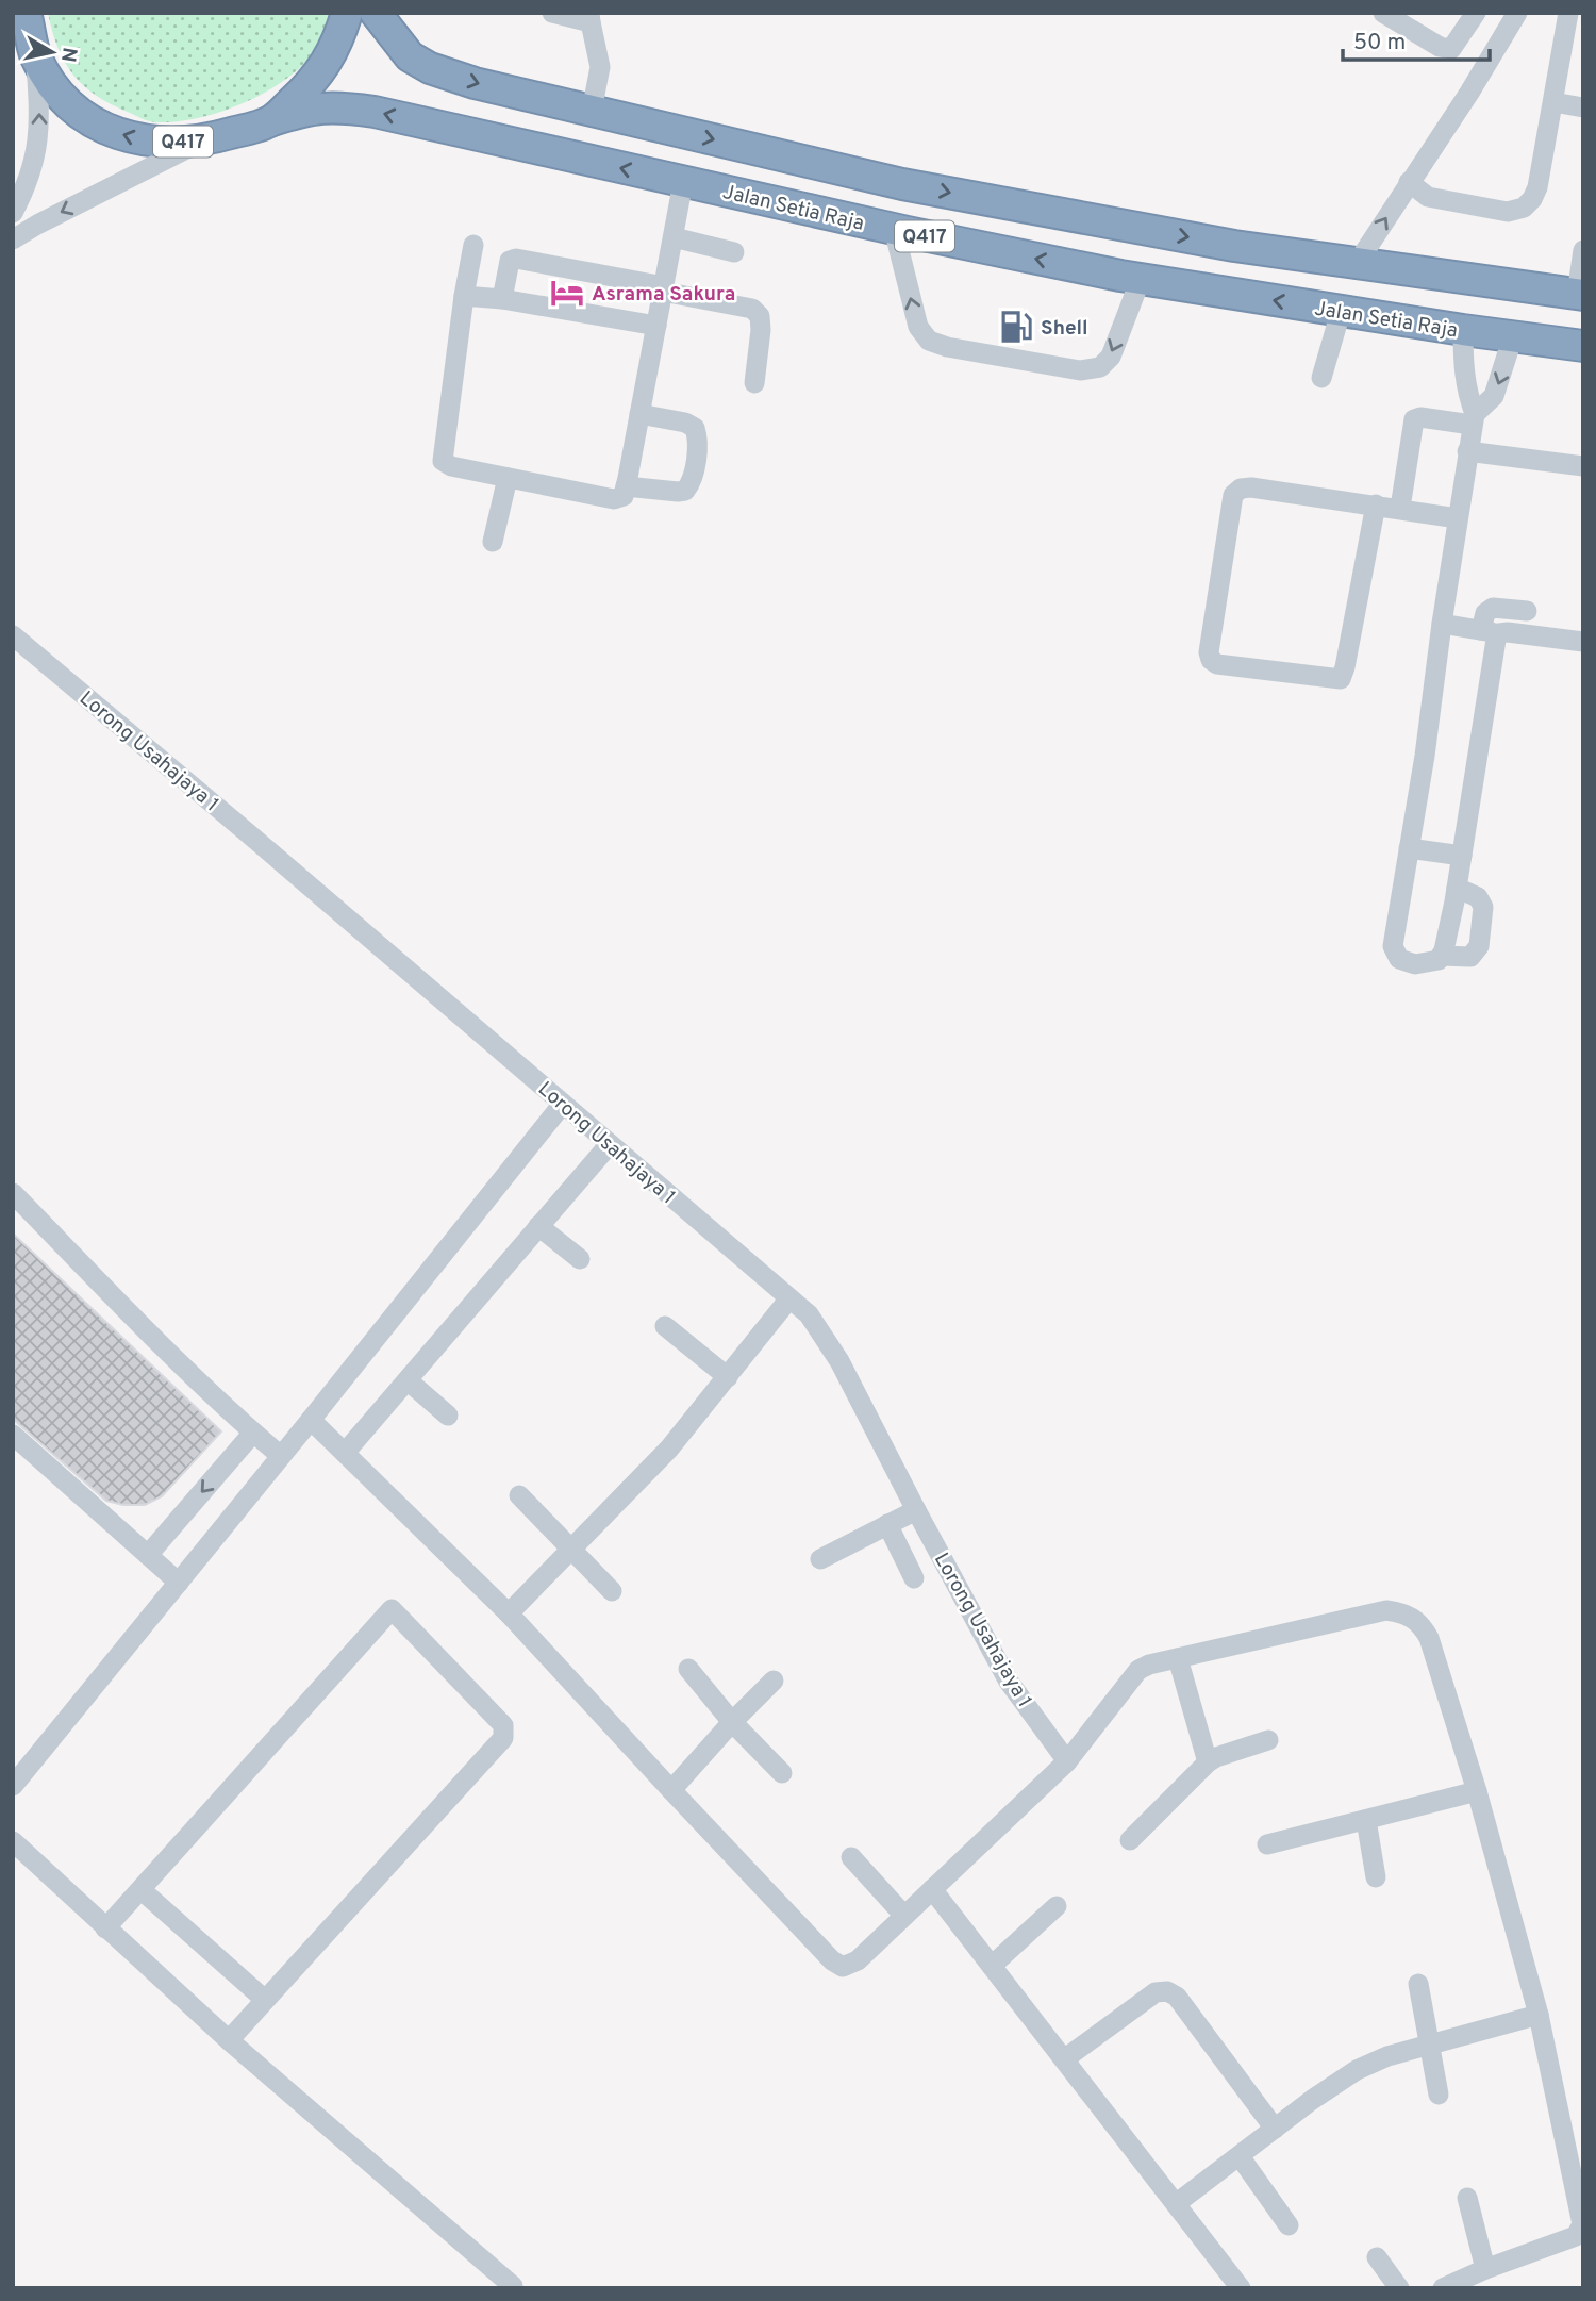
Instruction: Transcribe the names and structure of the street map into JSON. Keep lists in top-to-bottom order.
{
  "streets": {
    "highway": ["Q417", "Jalan Setia Raja"],
    "street": ["Lorong Usahajaya 1"]
  },
  "places": {
    "hotel": ["Asrama Sakura"],
    "fuel station": ["Shell"]
  },
  "scale_bar": "50 m",
  "north": "right"
}
